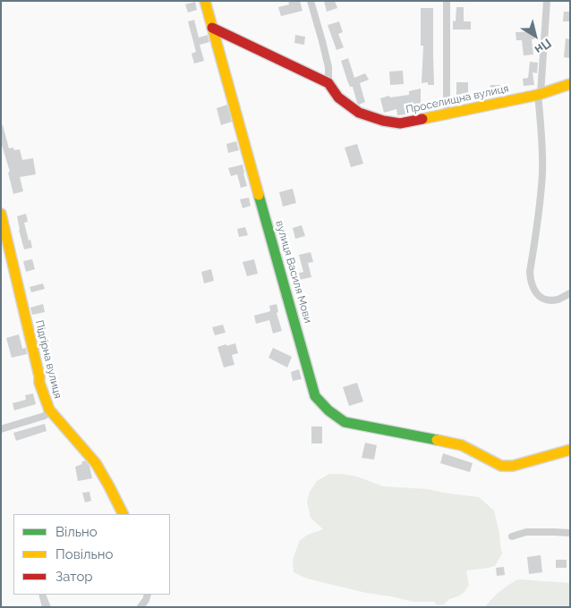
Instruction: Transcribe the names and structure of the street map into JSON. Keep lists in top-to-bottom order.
{
  "streets": {
    "street": ["Проселищна вулиця", "вулиця Василя Мови", "Підгірна вулиця"]
  },
  "crossings": [
    ["Проселищна вулиця", "вулиця Василя Мови"]
  ],
  "legend": ["Вільно", "Повільно", "Затор"],
  "north": "bottom right"
}
